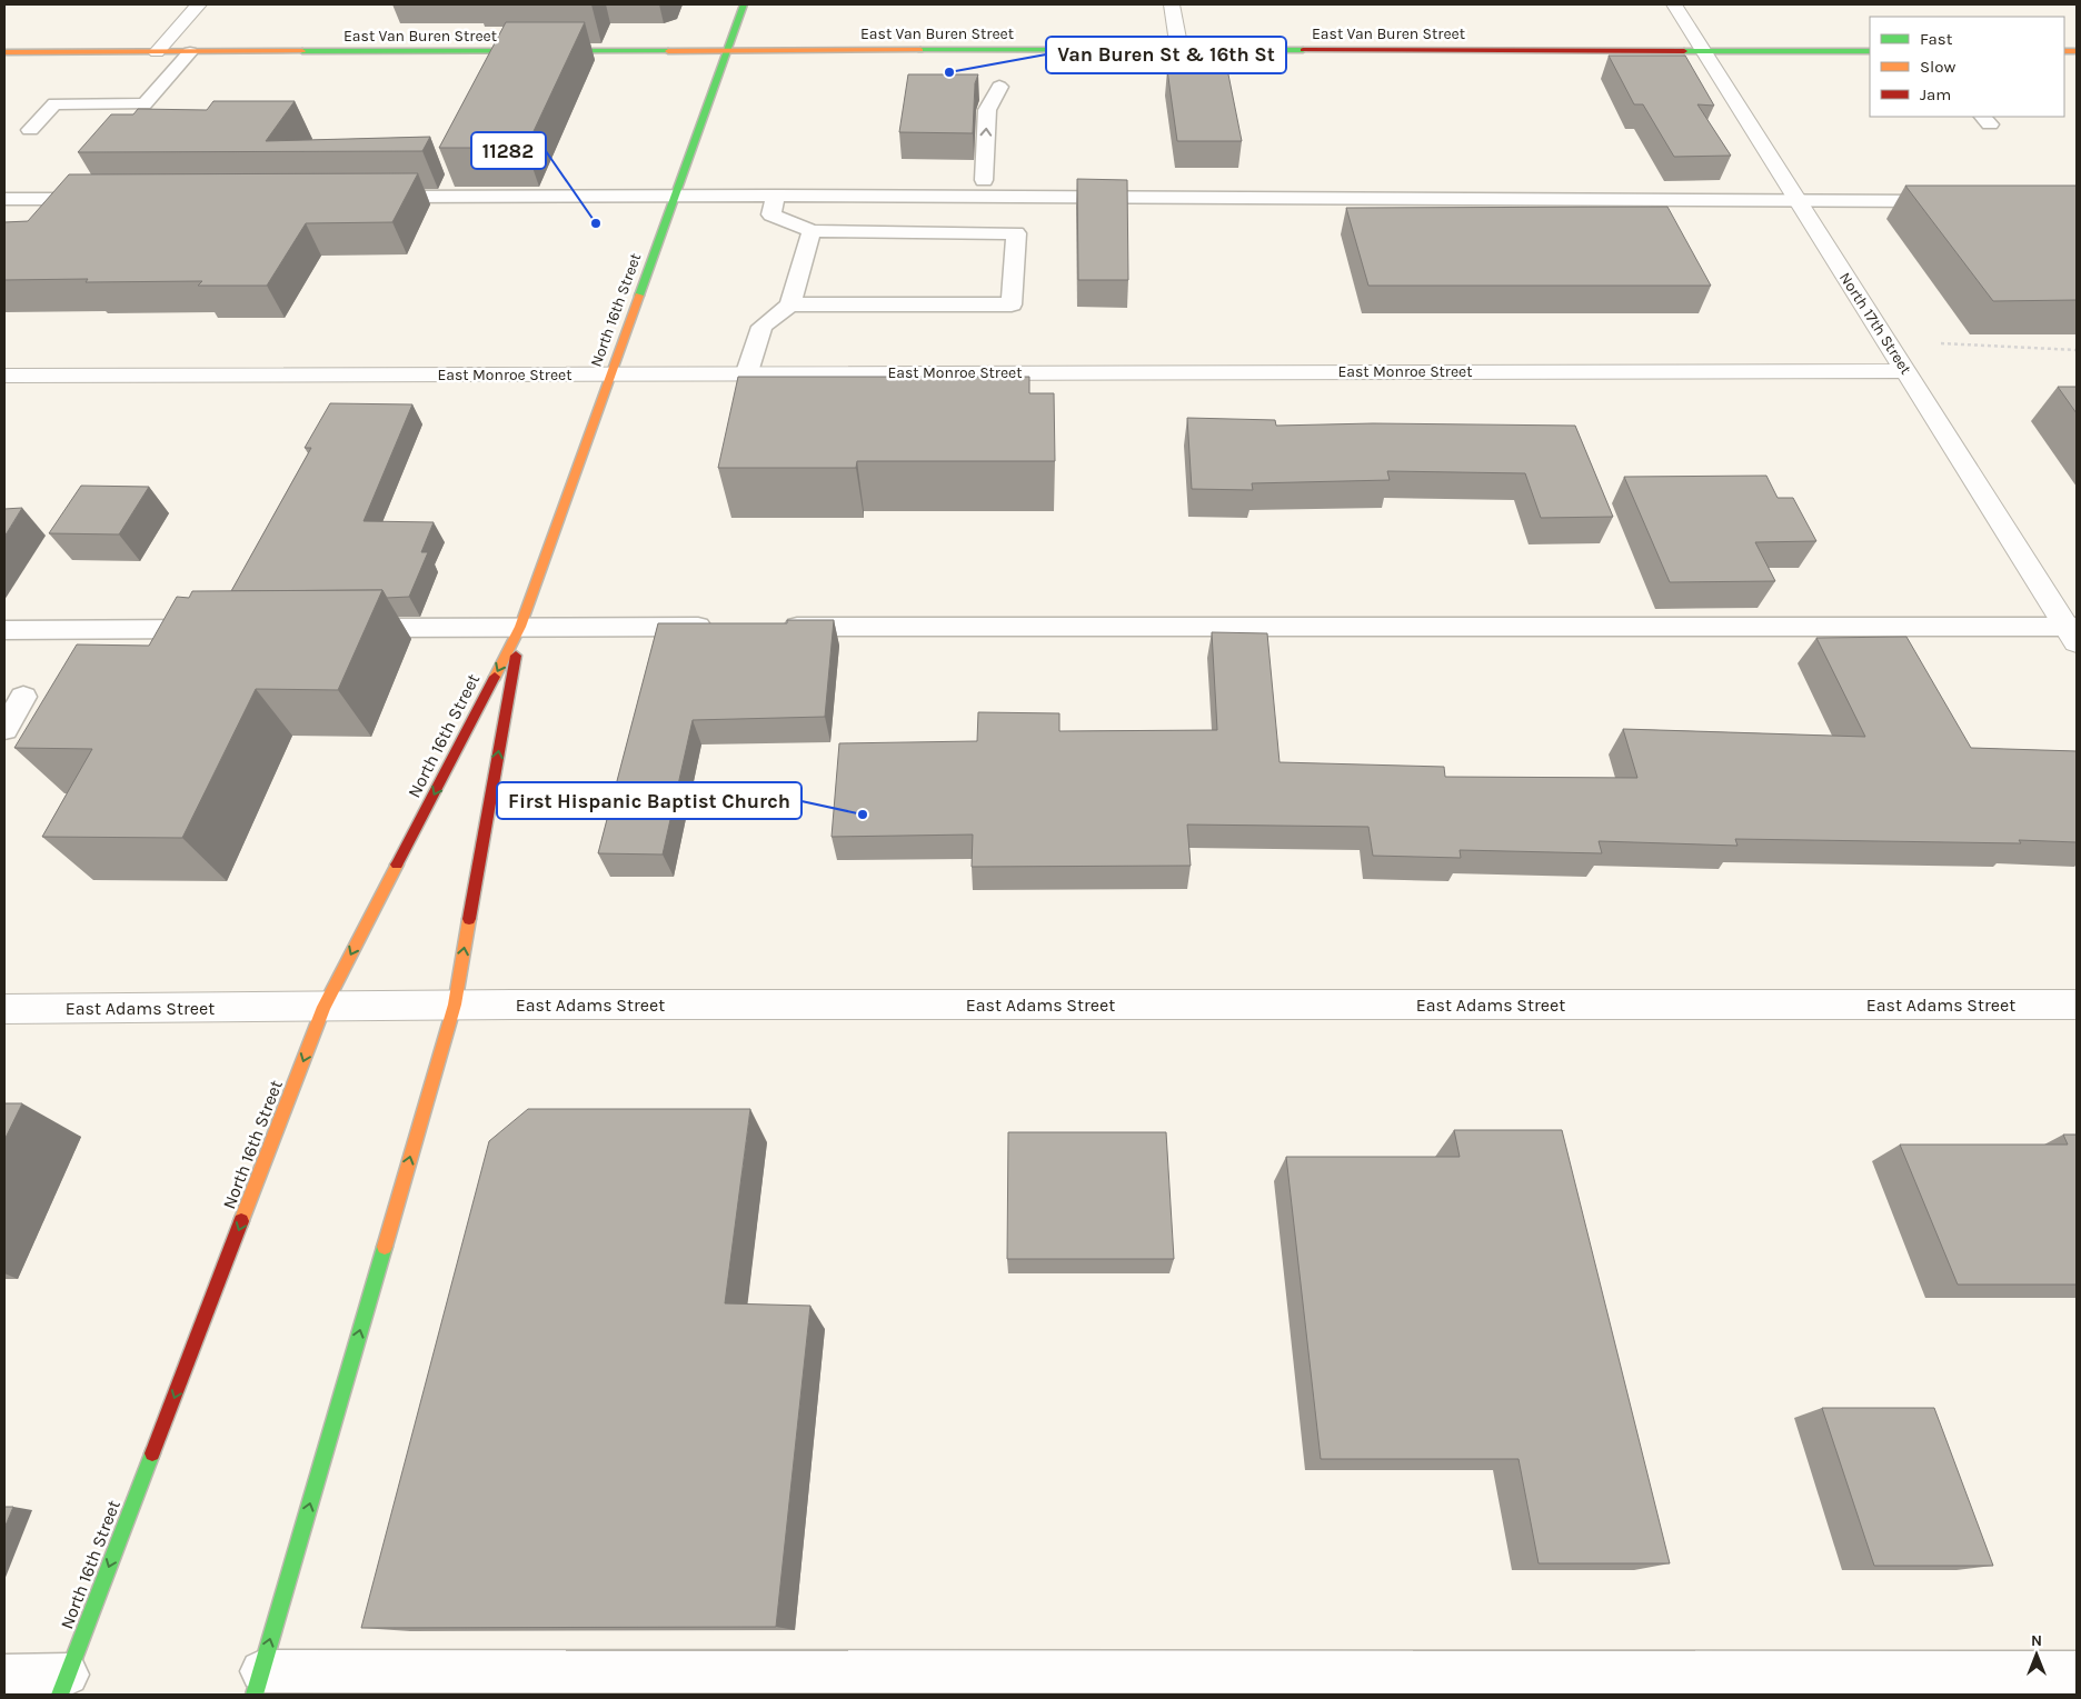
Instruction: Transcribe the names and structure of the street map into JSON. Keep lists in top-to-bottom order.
{
  "streets": {
    "main road": ["East Van Buren Street", "North 16th Street"],
    "street": ["North 17th Street", "East Monroe Street", "East Adams Street"]
  },
  "crossings": [
    ["East Van Buren Street", "North 16th Street"],
    ["East Van Buren Street", "North 17th Street"],
    ["North 16th Street", "East Monroe Street"],
    ["North 16th Street", "East Adams Street"],
    ["North 17th Street", "East Monroe Street"]
  ],
  "places": ["Van Buren St & 16th St", "11282", "First Hispanic Baptist Church"],
  "legend": ["Fast", "Slow", "Jam"],
  "north": "top"
}
